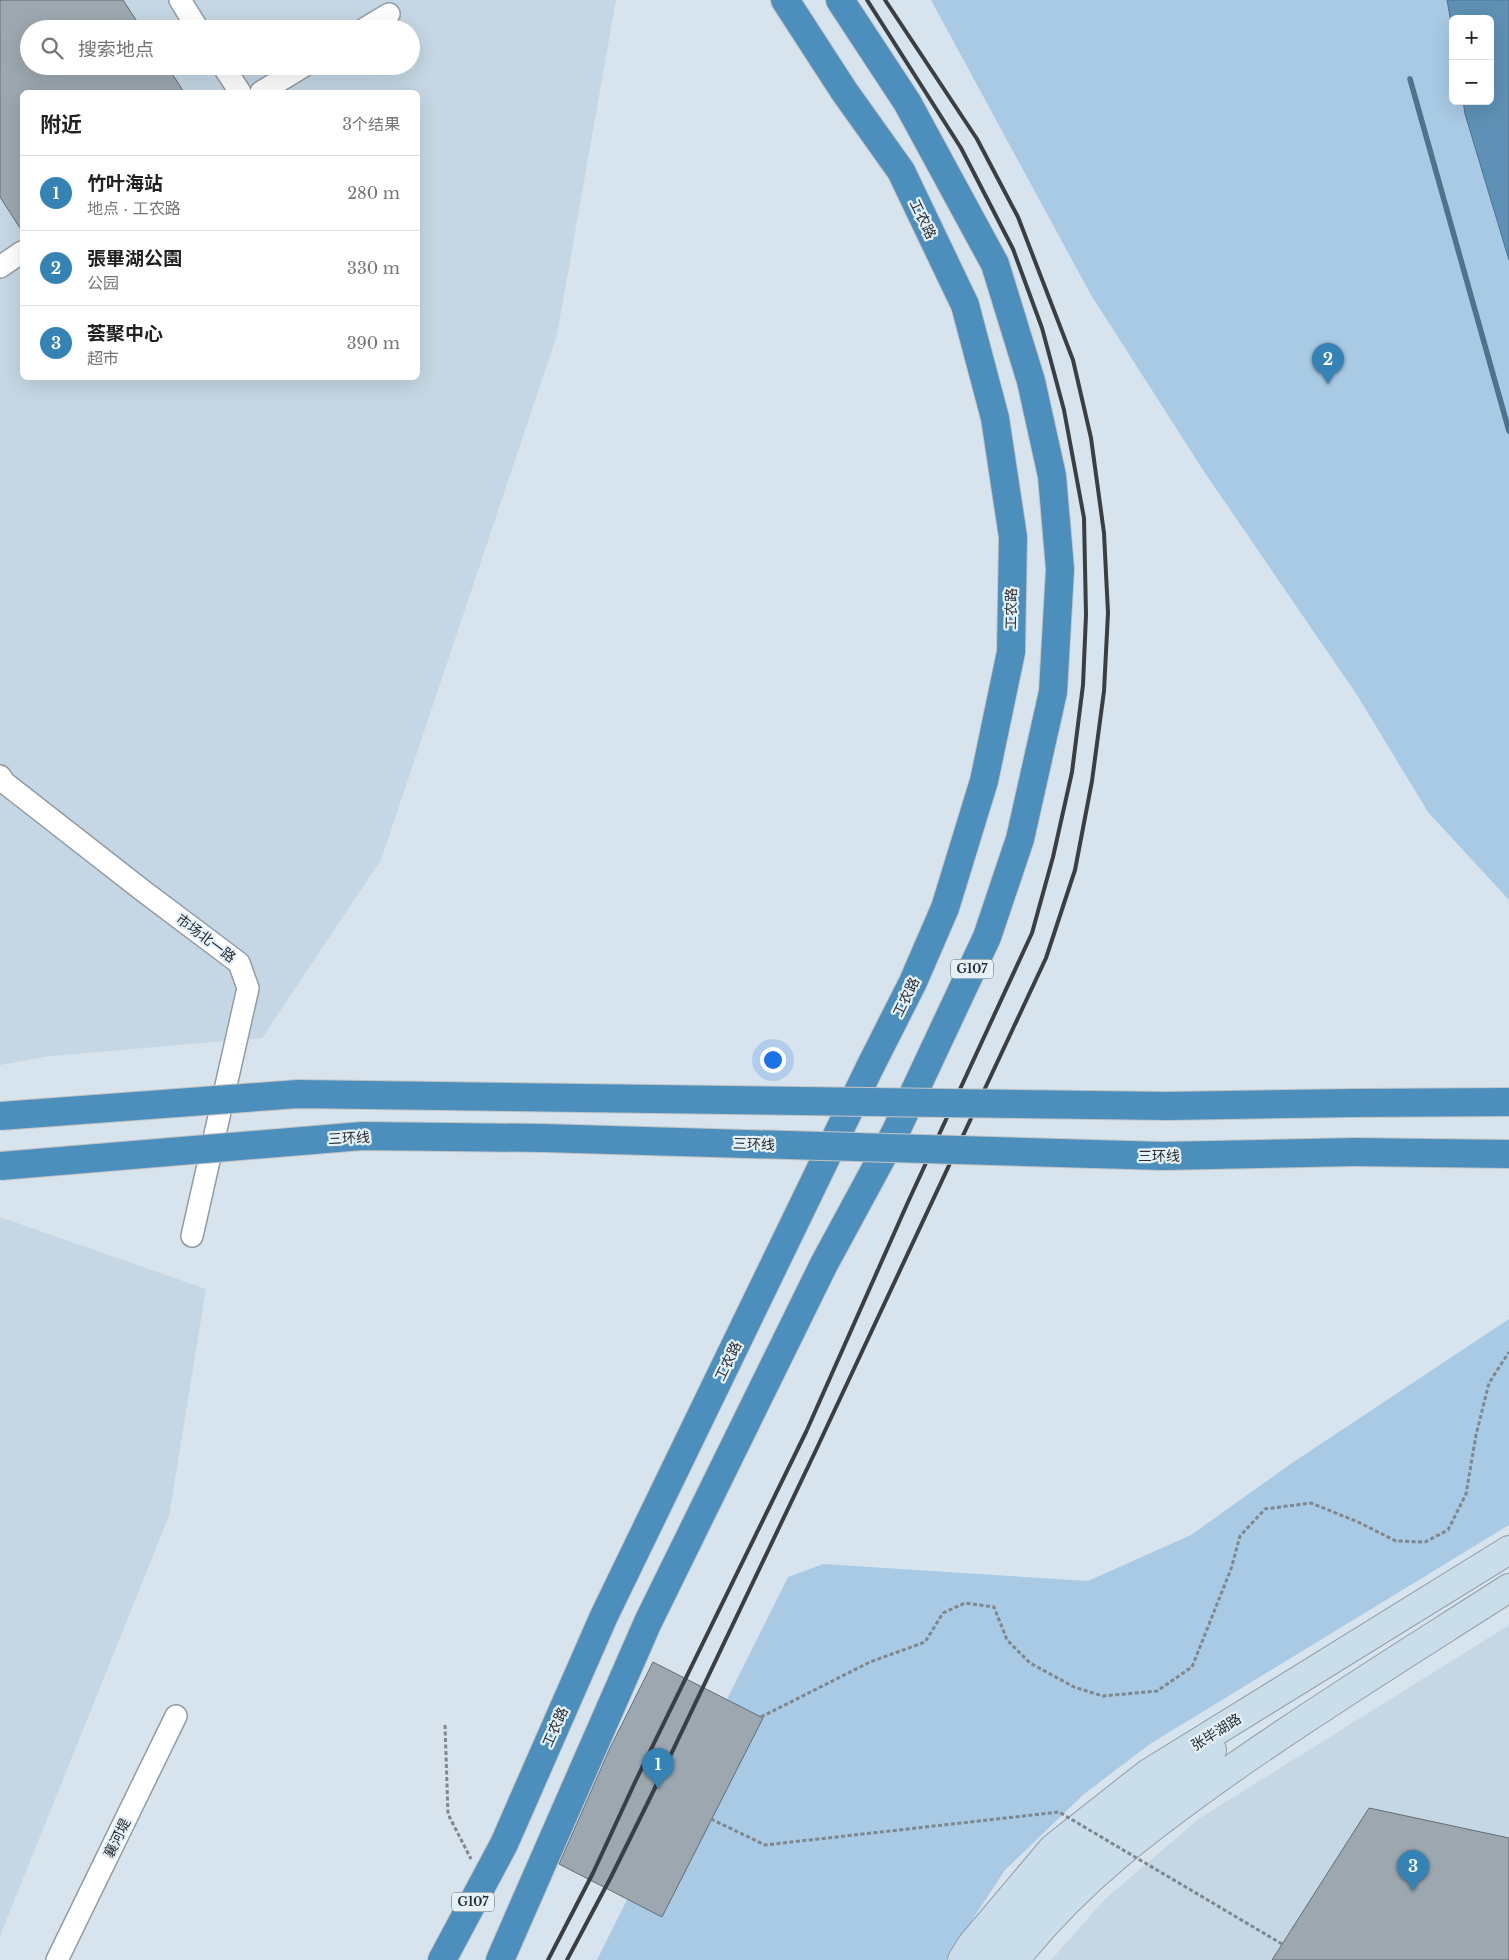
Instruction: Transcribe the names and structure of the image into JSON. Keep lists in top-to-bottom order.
{
  "streets": {
    "highway": ["工农路", "G107", "三环线"],
    "main road": ["张毕湖路"],
    "street": ["市场北一路", "襄河堤"]
  },
  "page": {
    "map_buttons": ["+", "−"],
    "search": "搜索地点",
    "heading": ["附近", "3个结果"],
    "list": [
      {
        "mark": "1",
        "name": "竹叶海站",
        "note": "地点 · 工农路",
        "value": "280 m"
      },
      {
        "mark": "2",
        "name": "張畢湖公園",
        "note": "公园",
        "value": "330 m"
      },
      {
        "mark": "3",
        "name": "荟聚中心",
        "note": "超市",
        "value": "390 m"
      }
    ],
    "pins": ["2", "1", "3"]
  }
}
